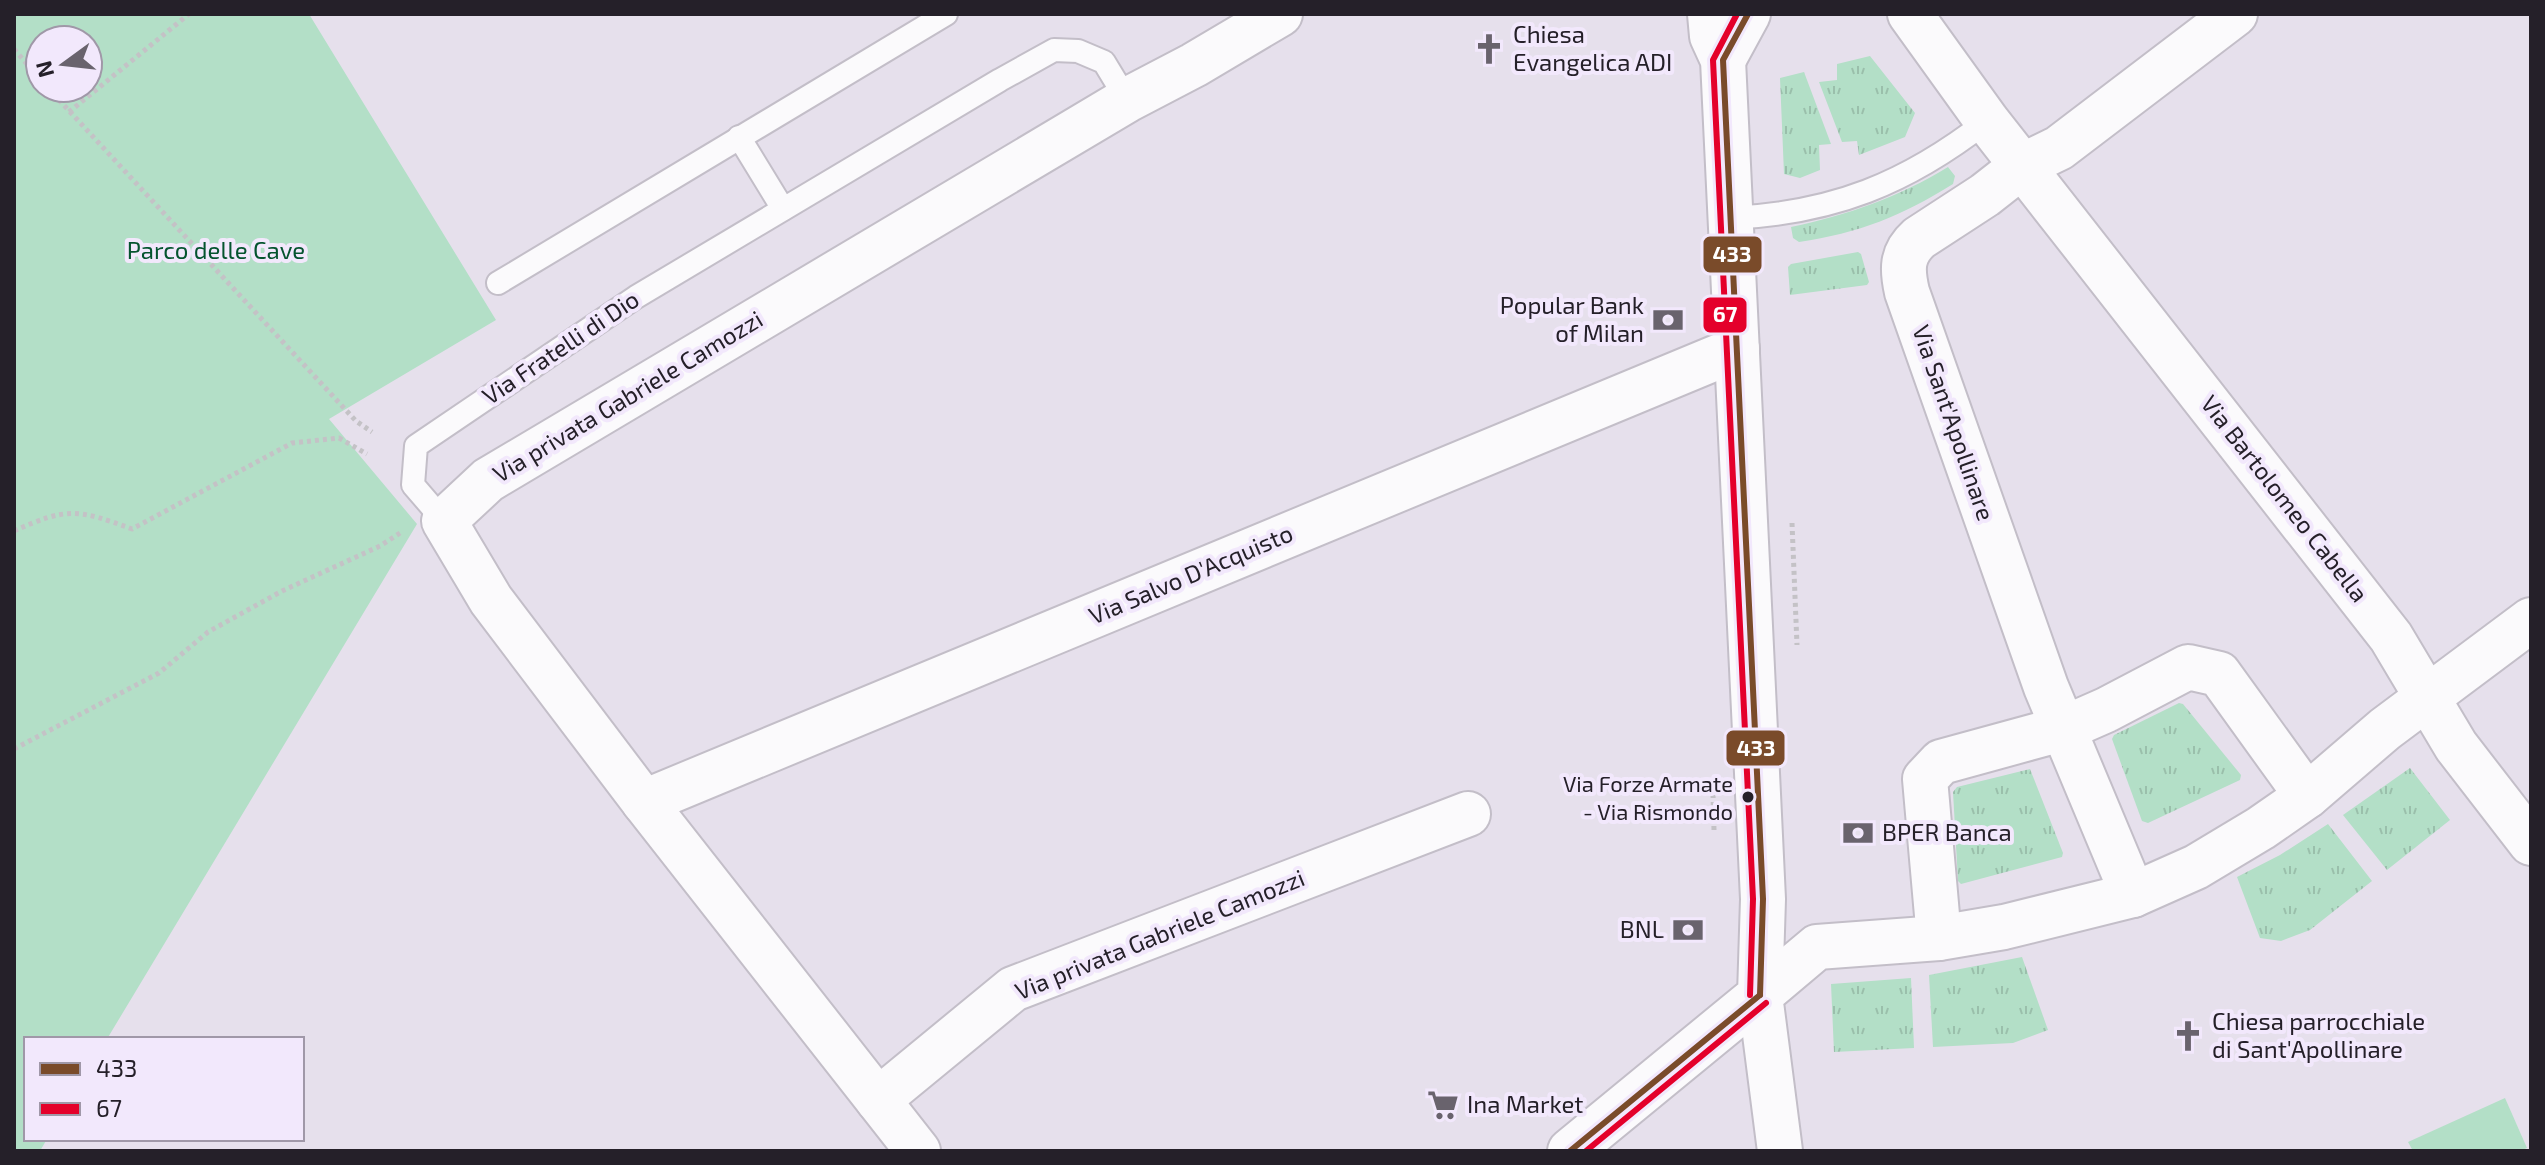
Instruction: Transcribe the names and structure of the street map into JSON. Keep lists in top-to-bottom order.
{
  "streets": {
    "street": [
      "Via privata Gabriele Camozzi",
      "Via Sant'Apollinare",
      "Via Bartolomeo Cabella",
      "Via Salvo D'Acquisto"
    ],
    "lane": ["Via Fratelli di Dio"]
  },
  "crossings": [
    ["Via Fratelli di Dio", "Via privata Gabriele Camozzi"],
    ["Via Sant'Apollinare", "Via Bartolomeo Cabella"]
  ],
  "parks": ["Parco delle Cave"],
  "places": {
    "church": ["Chiesa Evangelica ADI", "Chiesa parrocchiale di Sant'Apollinare"],
    "bank": ["Popular Bank of Milan", "BPER Banca", "BNL"],
    "other": ["Via Forze Armate - Via Rismondo"],
    "supermarket": ["Ina Market"]
  },
  "lines": ["transit line 433", "transit line 67"],
  "legend": ["433", "67"],
  "north": "left"
}
